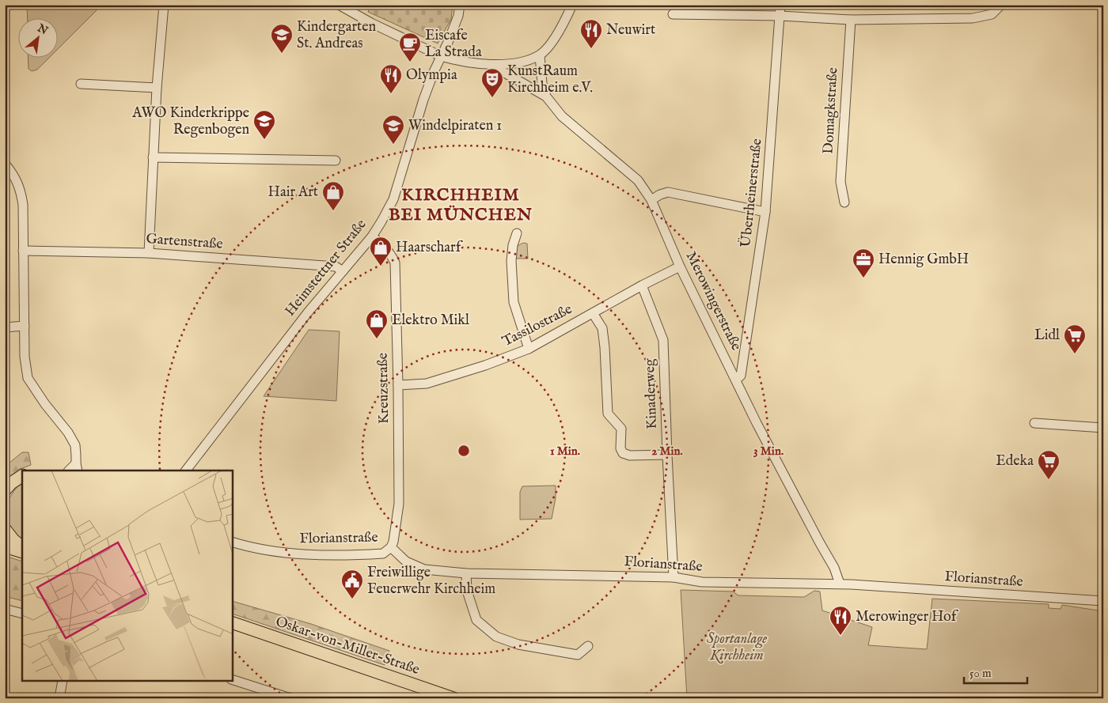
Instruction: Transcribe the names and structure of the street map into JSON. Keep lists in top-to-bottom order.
{
  "streets": {
    "main road": ["Oskar-von-Miller-Straße"],
    "street": [
      "Domagkstraße",
      "Überrheinerstraße",
      "Gartenstraße",
      "Heimstettner Straße",
      "Merowingerstraße",
      "Tassilostraße",
      "Kreuzstraße",
      "Kinaderweg",
      "Florianstraße"
    ]
  },
  "crossings": [
    ["Überrheinerstraße", "Merowingerstraße"],
    ["Gartenstraße", "Heimstettner Straße"],
    ["Heimstettner Straße", "Kreuzstraße"],
    ["Merowingerstraße", "Tassilostraße"],
    ["Merowingerstraße", "Florianstraße"],
    ["Tassilostraße", "Kreuzstraße"],
    ["Tassilostraße", "Kinaderweg"],
    ["Kreuzstraße", "Florianstraße"],
    ["Kinaderweg", "Florianstraße"]
  ],
  "districts": ["KIRCHHEIM BEI MÜNCHEN"],
  "parks": ["Sportanlage Kirchheim"],
  "places": {
    "restaurant": ["Neuwirt", "Olympia", "Merowinger Hof"],
    "school or university": ["Kindergarten St. Andreas", "AWO Kinderkrippe Regenbogen", "Windelpiraten 1"],
    "cafe": ["Eiscafe La Strada"],
    "theatre": ["KunstRaum Kirchheim e.V."],
    "shop": ["Hair Art", "Haarscharf", "Elektro Mikl"],
    "office": ["Hennig GmbH"],
    "supermarket": ["Lidl", "Edeka"],
    "public building": ["Freiwillige Feuerwehr Kirchheim"]
  },
  "scale_bar": "50 m",
  "north": "top right",
  "rings": ["1 Min.", "2 Min.", "3 Min."]
}
